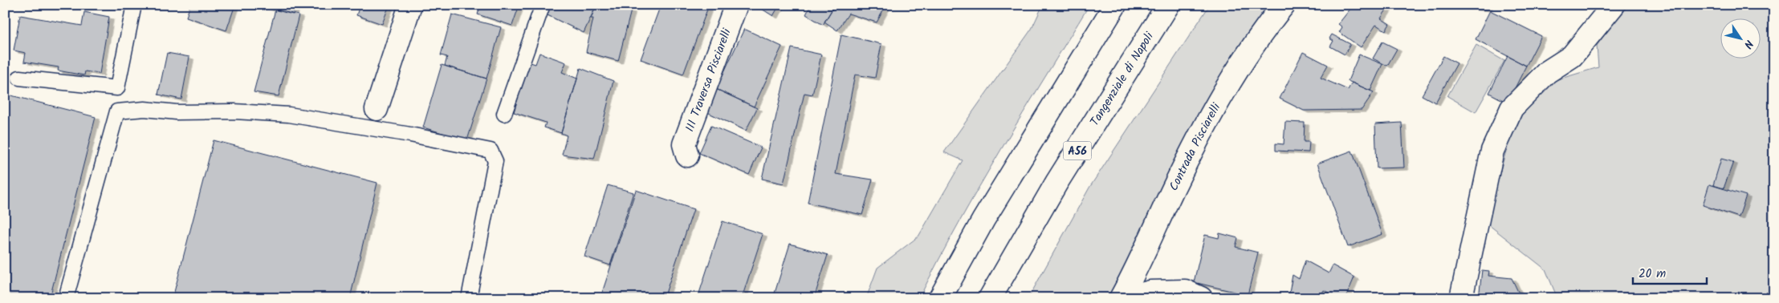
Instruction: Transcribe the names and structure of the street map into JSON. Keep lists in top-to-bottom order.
{
  "streets": {
    "main road": [
      "Tangenziale di Napoli",
      "III Traversa Pisciarelli",
      "Contrada Pisciarelli",
      "A56"
    ]
  },
  "scale_bar": "20 m",
  "north": "bottom right"
}
